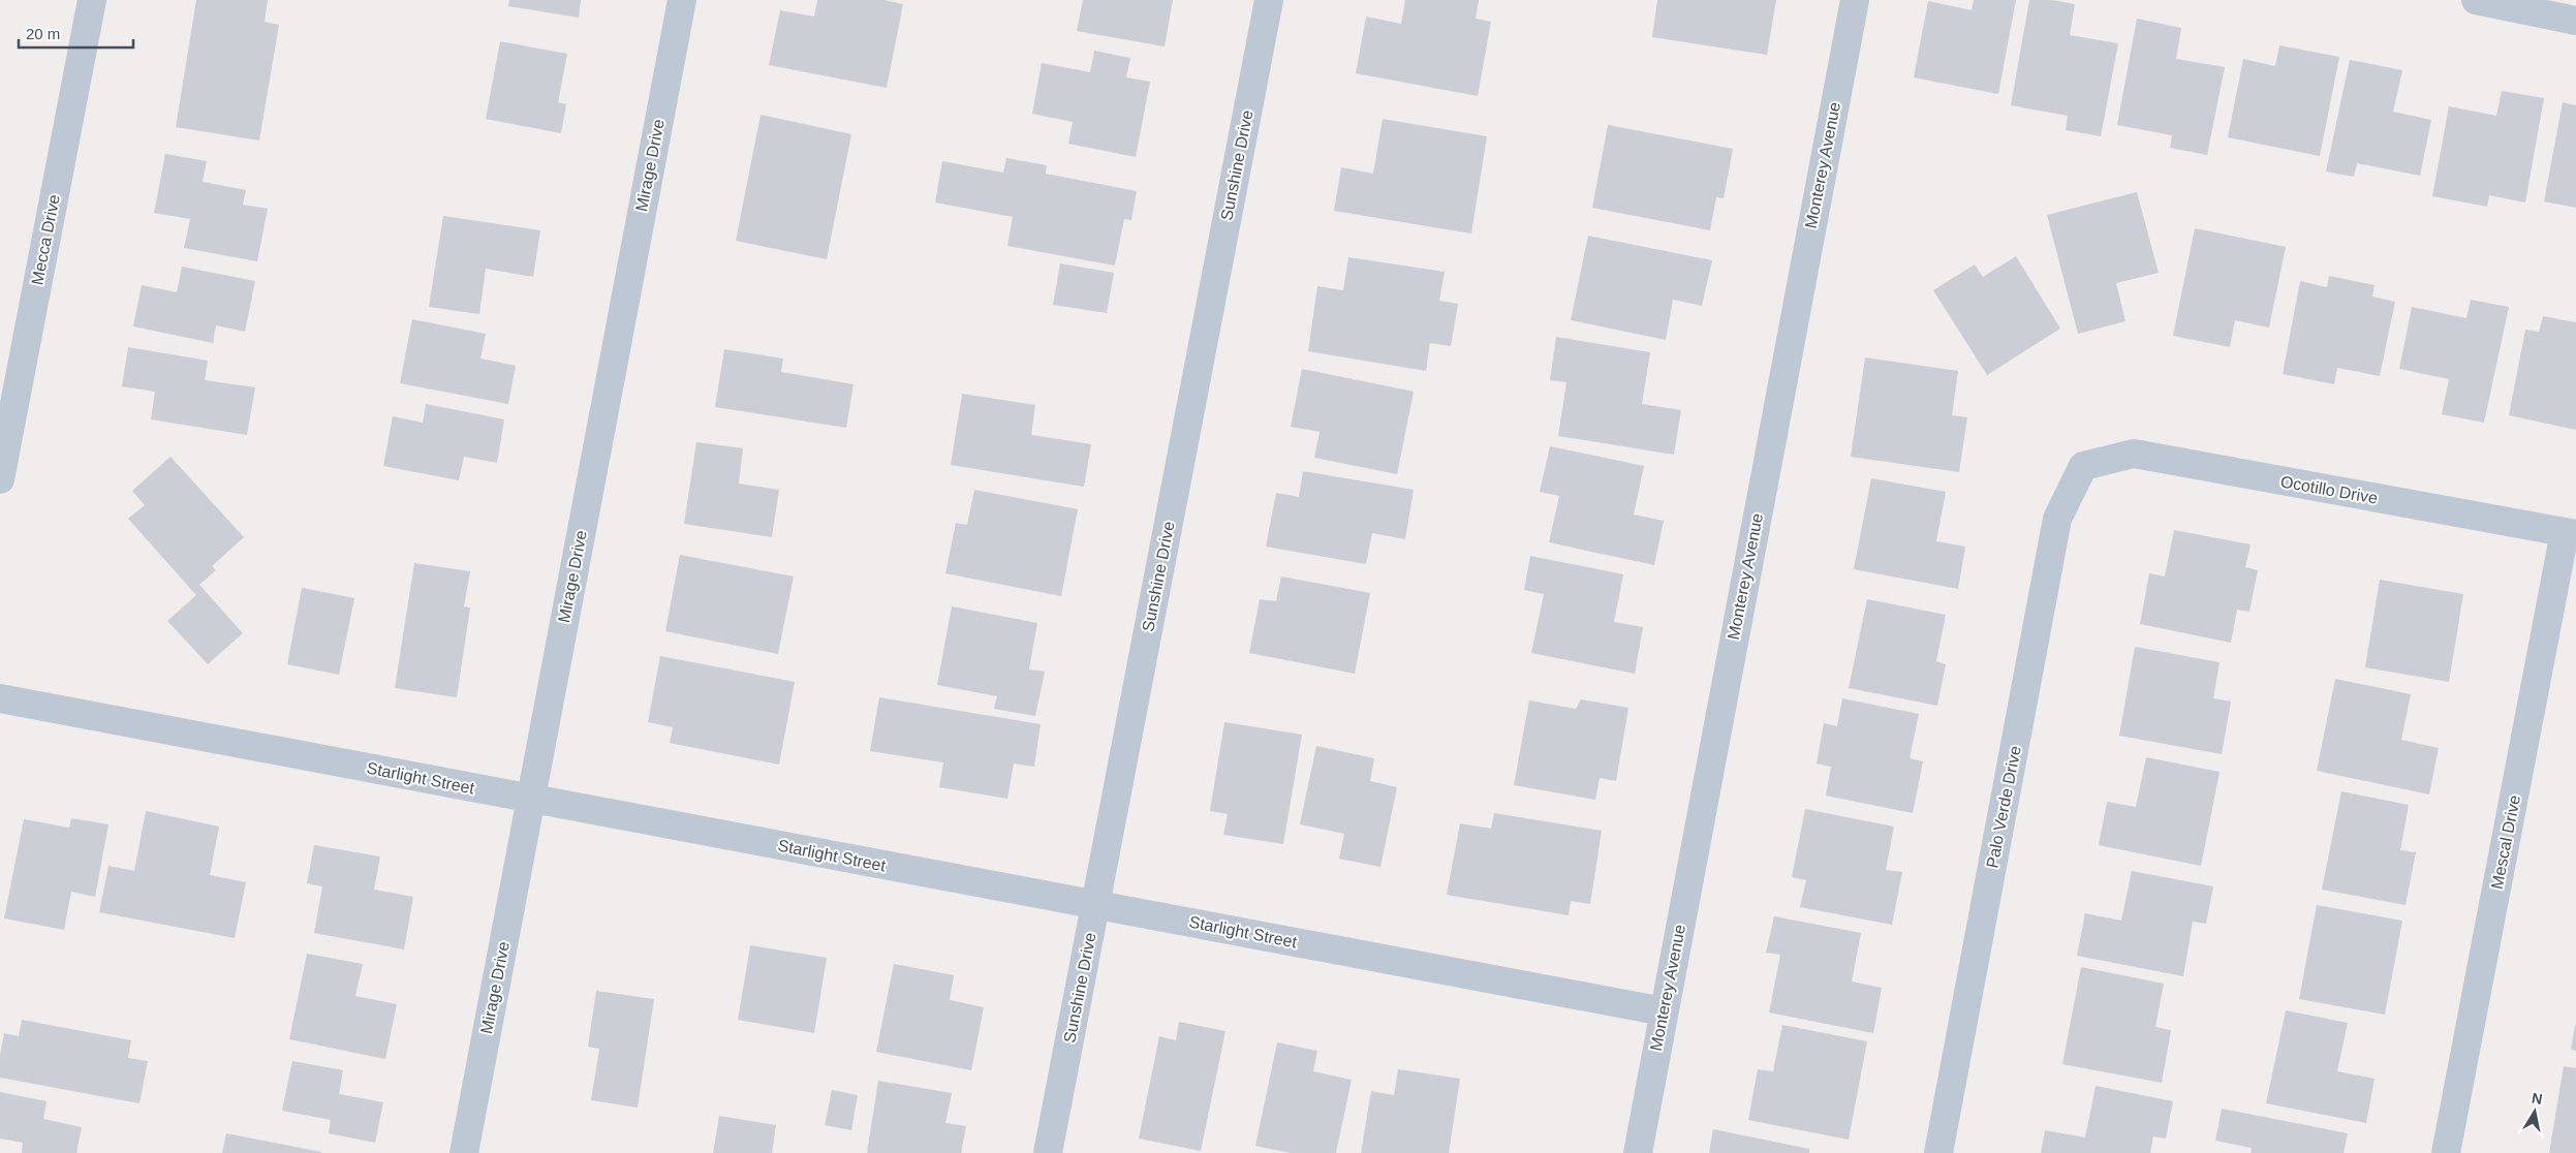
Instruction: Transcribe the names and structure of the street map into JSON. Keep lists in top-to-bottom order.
{
  "streets": {
    "street": [
      "Mirage Drive",
      "Sunshine Drive",
      "Monterey Avenue",
      "Mecca Drive",
      "Ocotillo Drive",
      "Starlight Street",
      "Palo Verde Drive",
      "Mescal Drive"
    ]
  },
  "crossings": [
    ["Mirage Drive", "Starlight Street"],
    ["Sunshine Drive", "Starlight Street"],
    ["Monterey Avenue", "Starlight Street"],
    ["Ocotillo Drive", "Palo Verde Drive"],
    ["Ocotillo Drive", "Mescal Drive"]
  ],
  "scale_bar": "20 m",
  "north": "top"
}
